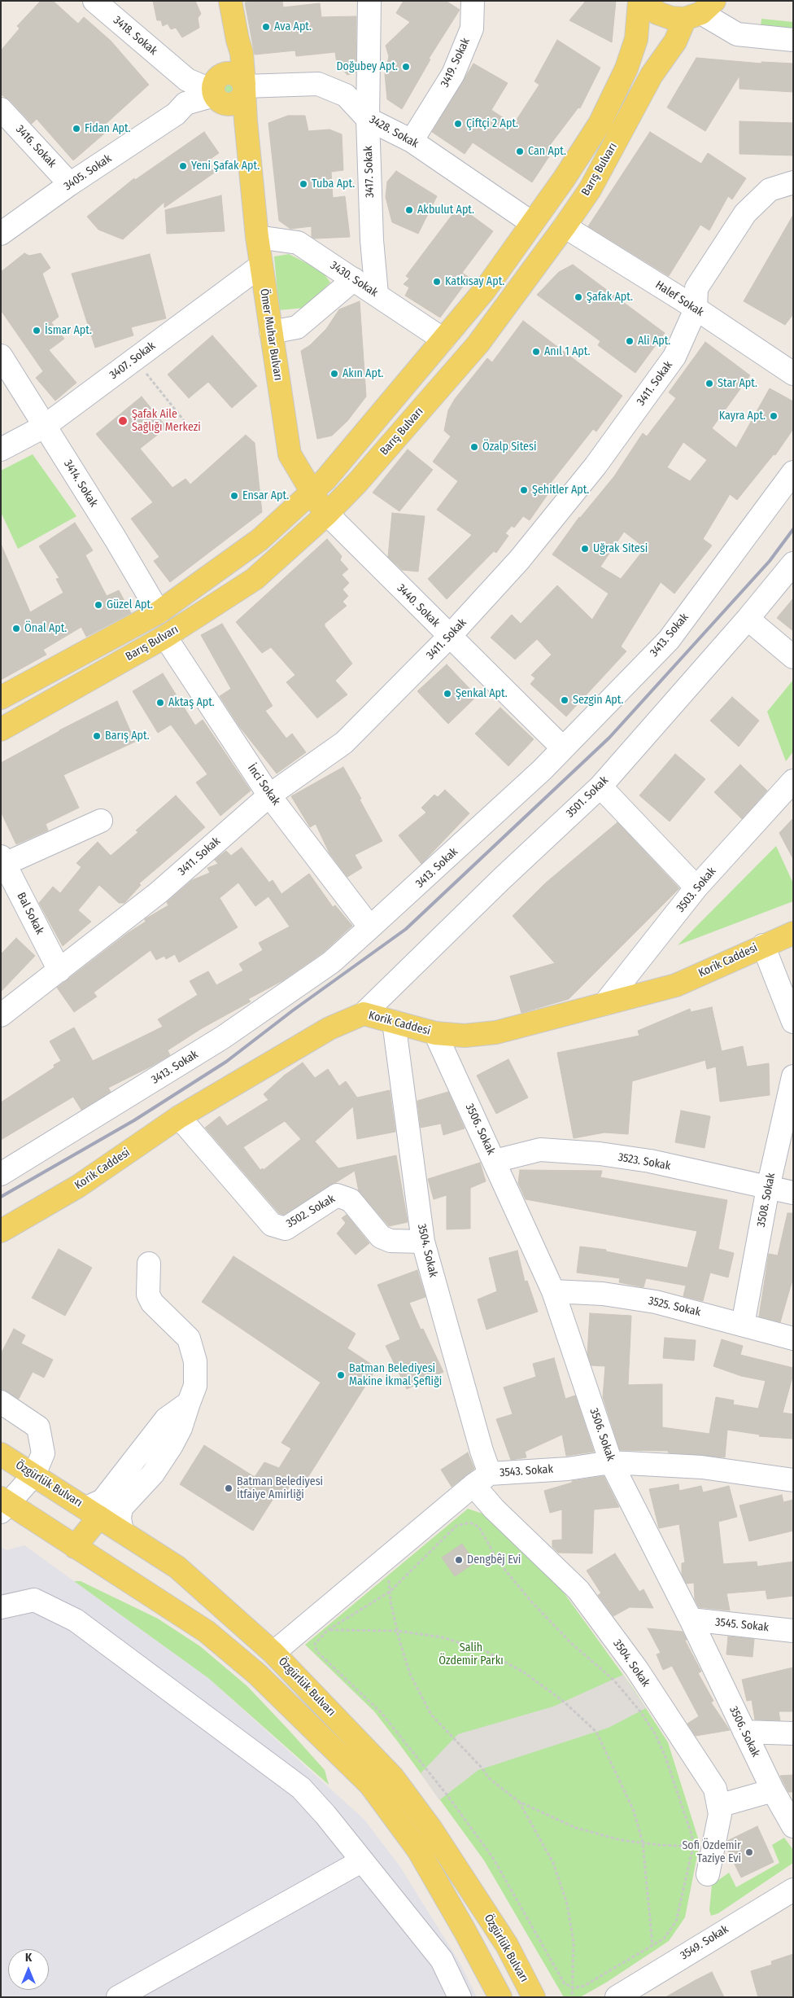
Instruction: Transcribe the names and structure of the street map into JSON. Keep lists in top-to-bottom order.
{
  "streets": {
    "main road": [
      "Barış Bulvarı",
      "Ömer Muhar Bulvarı",
      "Korik Caddesi",
      "Özgürlük Bulvarı"
    ],
    "street": [
      "3418. Sokak",
      "3419. Sokak",
      "3428. Sokak",
      "3416. Sokak",
      "3417. Sokak",
      "3405. Sokak",
      "3430. Sokak",
      "Halef Sokak",
      "3407. Sokak",
      "3411. Sokak",
      "3414. Sokak",
      "3440. Sokak",
      "3413. Sokak",
      "İnci Sokak",
      "3501. Sokak",
      "3503. Sokak",
      "Bal Sokak",
      "3506. Sokak",
      "3523. Sokak",
      "3508. Sokak",
      "3502. Sokak",
      "3504. Sokak",
      "3525. Sokak",
      "3543. Sokak",
      "3545. Sokak",
      "3549. Sokak"
    ]
  },
  "crossings": [
    ["3418. Sokak", "3405. Sokak"],
    ["3419. Sokak", "3428. Sokak"],
    ["3428. Sokak", "Barış Bulvarı"],
    ["3428. Sokak", "3417. Sokak"],
    ["3428. Sokak", "Ömer Muhar Bulvarı"],
    ["3416. Sokak", "3405. Sokak"],
    ["Barış Bulvarı", "3430. Sokak"],
    ["Barış Bulvarı", "Halef Sokak"],
    ["Barış Bulvarı", "Ömer Muhar Bulvarı"],
    ["Barış Bulvarı", "3414. Sokak"],
    ["Barış Bulvarı", "3440. Sokak"],
    ["Barış Bulvarı", "İnci Sokak"],
    ["3417. Sokak", "3430. Sokak"],
    ["3430. Sokak", "Ömer Muhar Bulvarı"],
    ["Halef Sokak", "3411. Sokak"],
    ["Ömer Muhar Bulvarı", "3407. Sokak"],
    ["Ömer Muhar Bulvarı", "3440. Sokak"],
    ["3407. Sokak", "3414. Sokak"],
    ["3411. Sokak", "3440. Sokak"],
    ["3411. Sokak", "İnci Sokak"],
    ["3411. Sokak", "Bal Sokak"],
    ["3440. Sokak", "3413. Sokak"],
    ["3413. Sokak", "İnci Sokak"],
    ["3501. Sokak", "Korik Caddesi"],
    ["3503. Sokak", "Korik Caddesi"],
    ["Korik Caddesi", "3506. Sokak"],
    ["Korik Caddesi", "3502. Sokak"],
    ["Korik Caddesi", "3504. Sokak"],
    ["3506. Sokak", "3523. Sokak"],
    ["3506. Sokak", "3525. Sokak"],
    ["3506. Sokak", "3543. Sokak"],
    ["3506. Sokak", "3545. Sokak"],
    ["3523. Sokak", "3508. Sokak"],
    ["3508. Sokak", "3525. Sokak"],
    ["3502. Sokak", "3504. Sokak"],
    ["3504. Sokak", "3543. Sokak"]
  ],
  "parks": ["Salih Özdemir Parkı"],
  "places": [
    "Ava Apt.",
    "Doğubey Apt.",
    "Çiftçi 2 Apt.",
    "Fidan Apt.",
    "Can Apt.",
    "Yeni Şafak Apt.",
    "Tuba Apt.",
    "Akbulut Apt.",
    "Katkısay Apt.",
    "Şafak Apt.",
    "İsmar Apt.",
    "Ali Apt.",
    "Anıl 1 Apt.",
    "Akın Apt.",
    "Star Apt.",
    "Kayra Apt.",
    "Şafak Aile Sağlığı Merkezi",
    "Özalp Sitesi",
    "Şehitler Apt.",
    "Ensar Apt.",
    "Uğrak Sitesi",
    "Güzel Apt.",
    "Önal Apt.",
    "Şenkal Apt.",
    "Sezgin Apt.",
    "Aktaş Apt.",
    "Barış Apt.",
    "Batman Belediyesi Makine İkmal Şefliği",
    "Batman Belediyesi İtfaiye Amirliği",
    "Dengbêj Evi",
    "Sofi Özdemir Taziye Evi"
  ],
  "north": "top"
}
